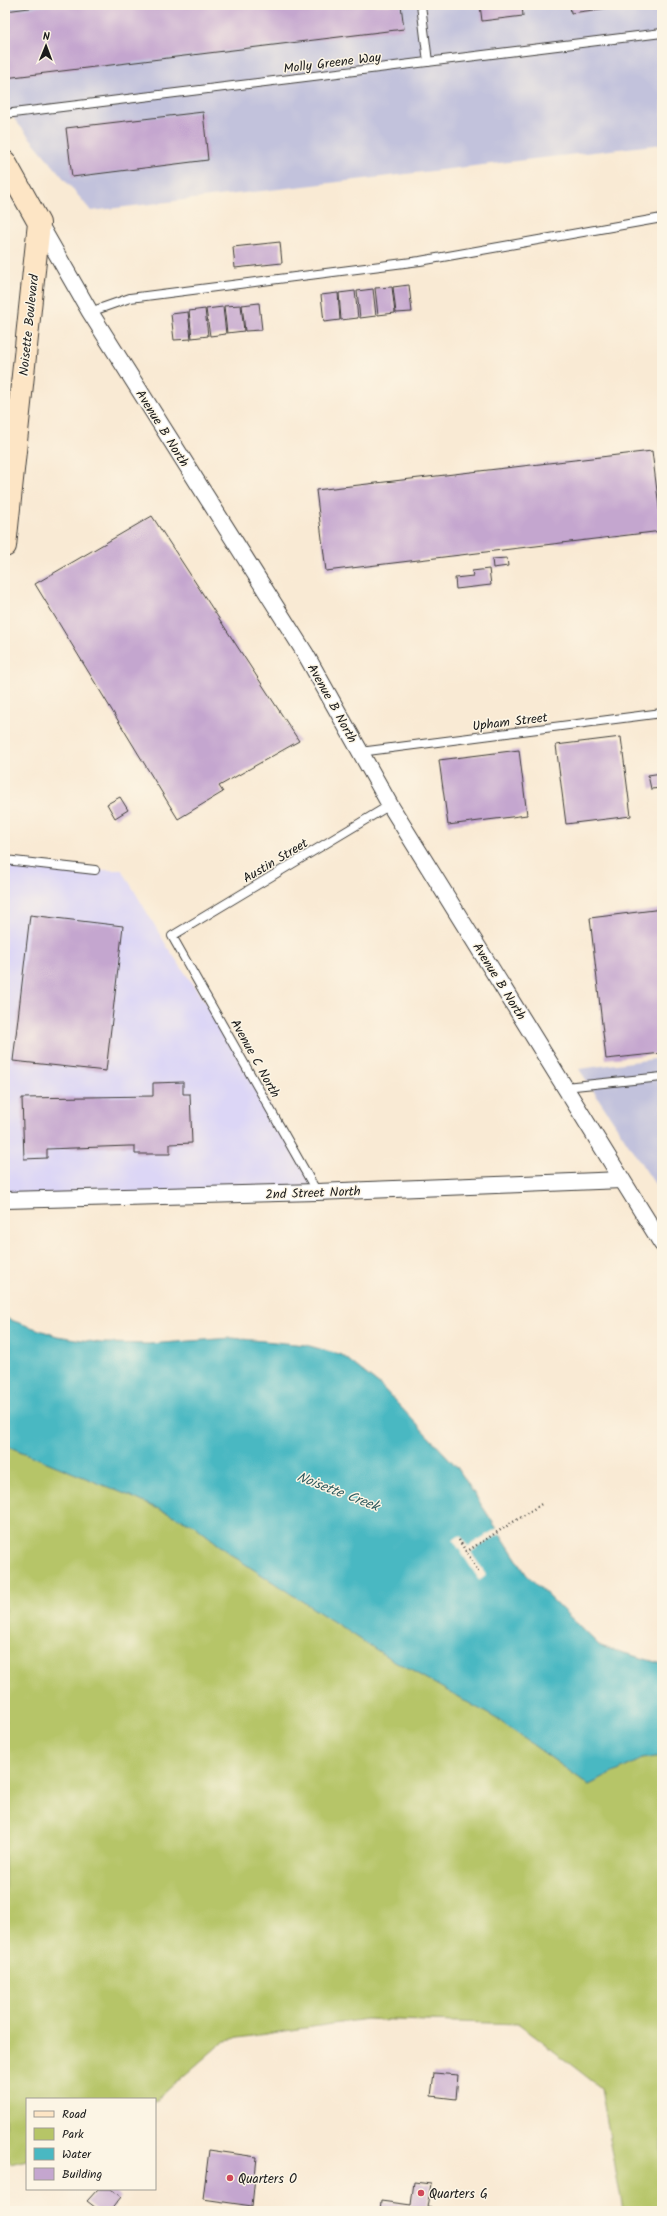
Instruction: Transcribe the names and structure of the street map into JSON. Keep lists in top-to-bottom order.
{
  "streets": {
    "street": ["Noisette Boulevard", "Avenue B North", "2nd Street North"],
    "lane": [
      "Molly Greene Way",
      "Upham Street",
      "Austin Street",
      "Avenue C North"
    ]
  },
  "crossings": [
    ["Noisette Boulevard", "Avenue B North"],
    ["Avenue B North", "Upham Street"],
    ["Avenue B North", "Austin Street"],
    ["Avenue B North", "2nd Street North"],
    ["Austin Street", "Avenue C North"],
    ["Avenue C North", "2nd Street North"]
  ],
  "water": ["Noisette Creek"],
  "places": ["Quarters O", "Quarters G"],
  "legend": [
    "Road",
    "Park",
    "Water",
    "Building"
  ],
  "north": "top"
}
